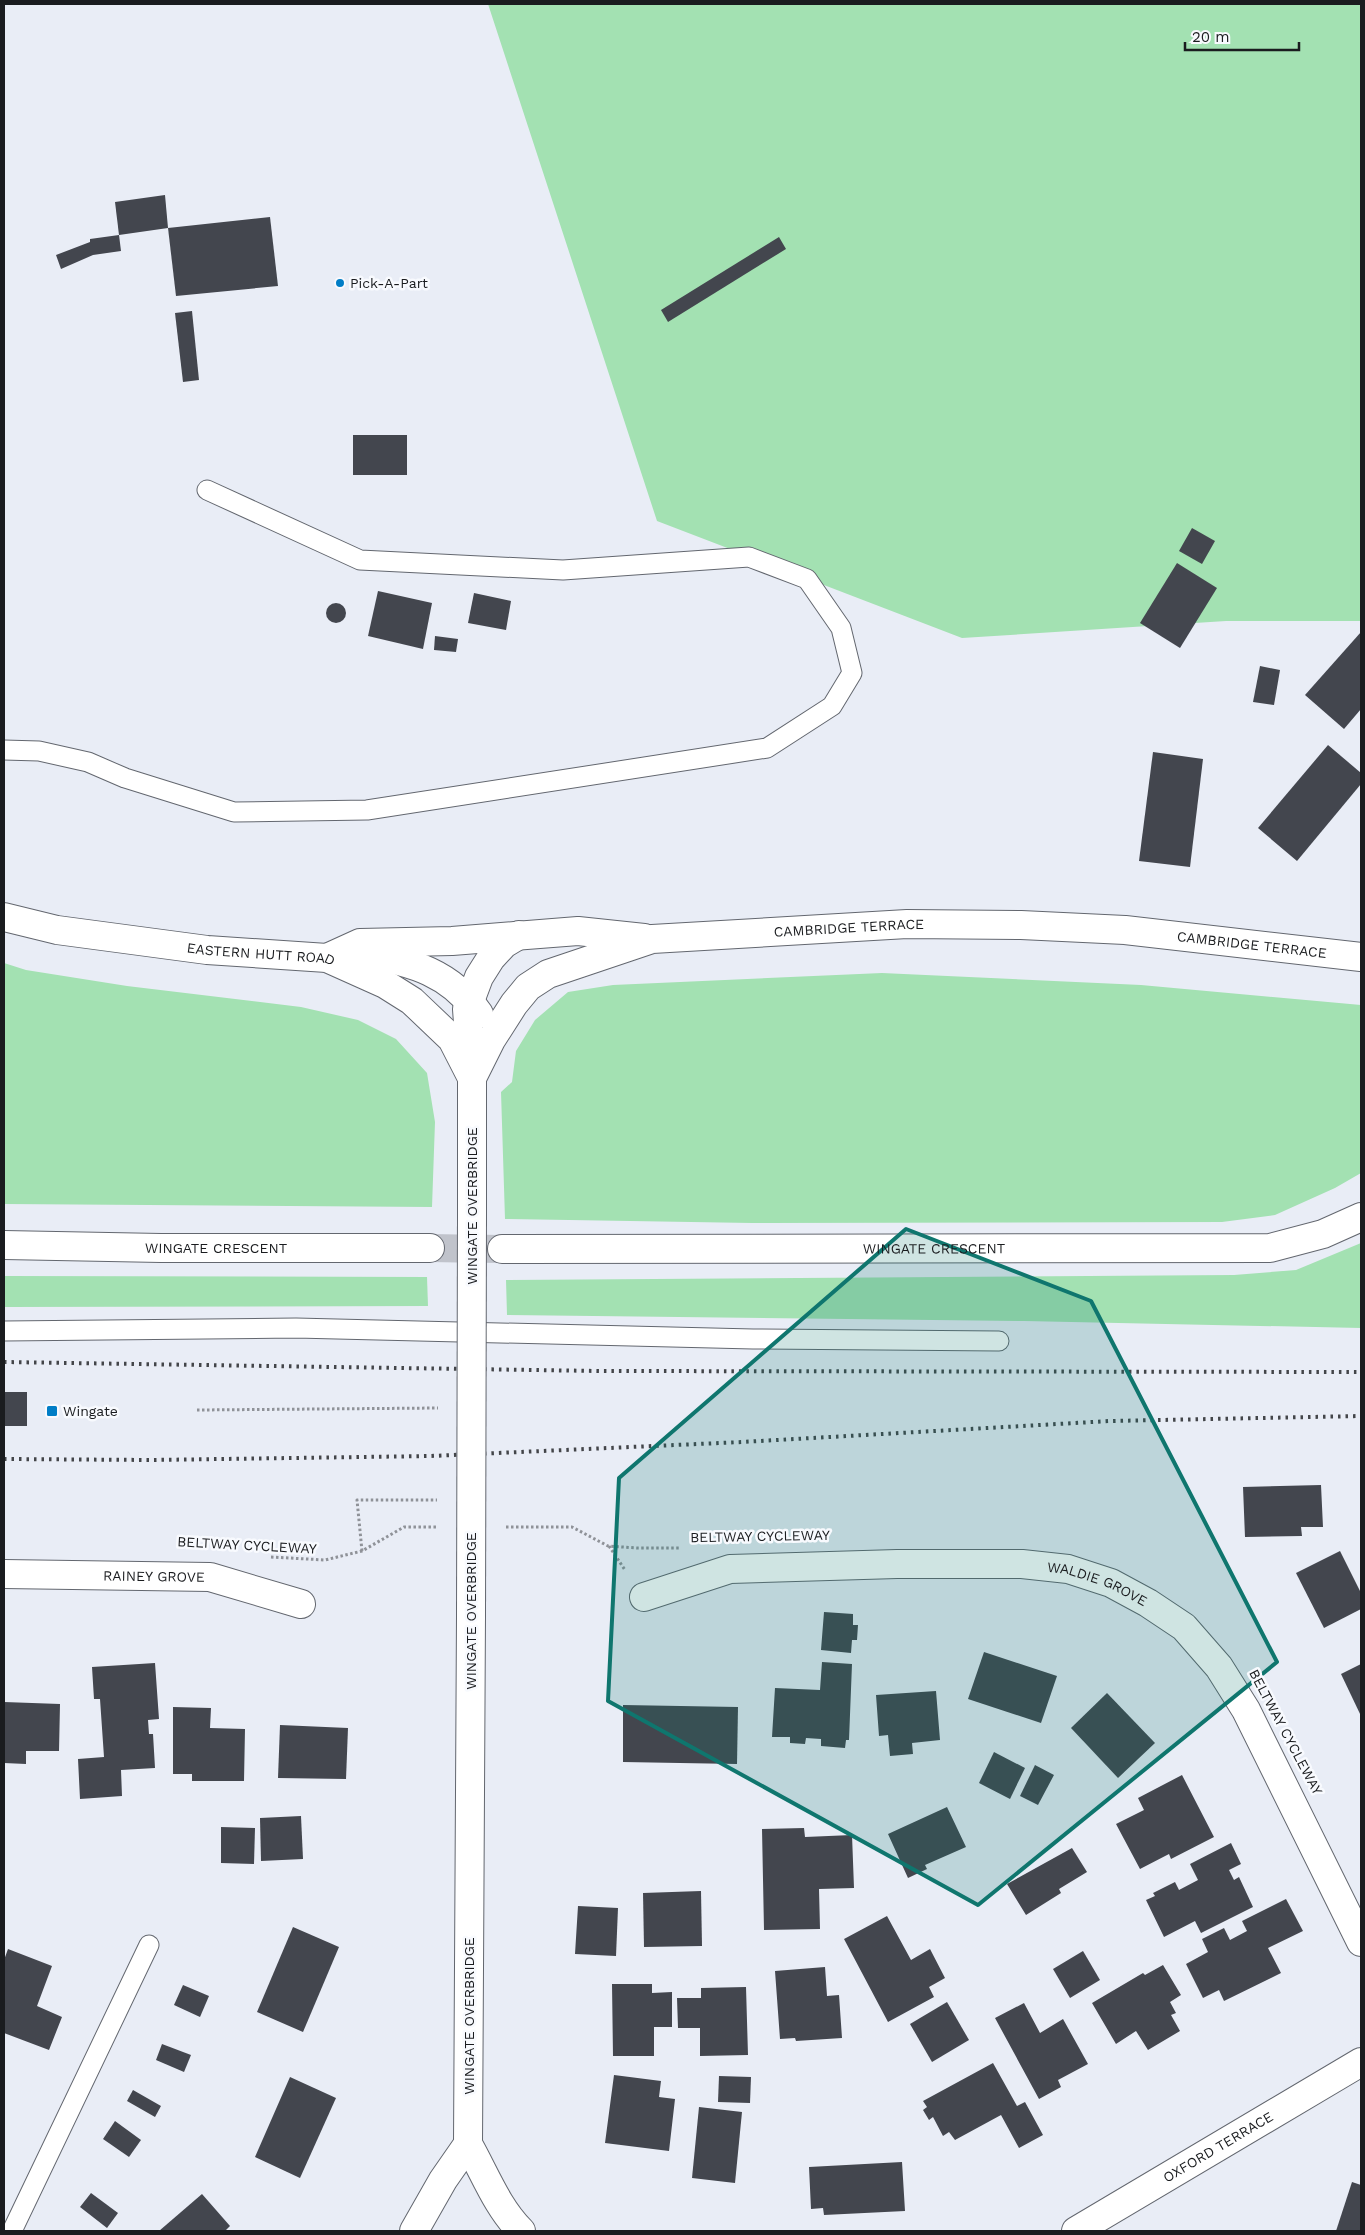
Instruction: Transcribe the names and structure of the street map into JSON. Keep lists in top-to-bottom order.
{
  "streets": {
    "street": [
      "CAMBRIDGE TERRACE",
      "EASTERN HUTT ROAD",
      "WINGATE OVERBRIDGE",
      "WINGATE CRESCENT",
      "RAINEY GROVE",
      "WALDIE GROVE",
      "OXFORD TERRACE"
    ],
    "path": ["BELTWAY CYCLEWAY"]
  },
  "crossings": [
    ["CAMBRIDGE TERRACE", "EASTERN HUTT ROAD"],
    ["CAMBRIDGE TERRACE", "WINGATE OVERBRIDGE"],
    ["EASTERN HUTT ROAD", "WINGATE OVERBRIDGE"]
  ],
  "places": {
    "other": ["Pick-A-Part"],
    "transit": ["Wingate"]
  },
  "scale_bar": "20 m"
}
